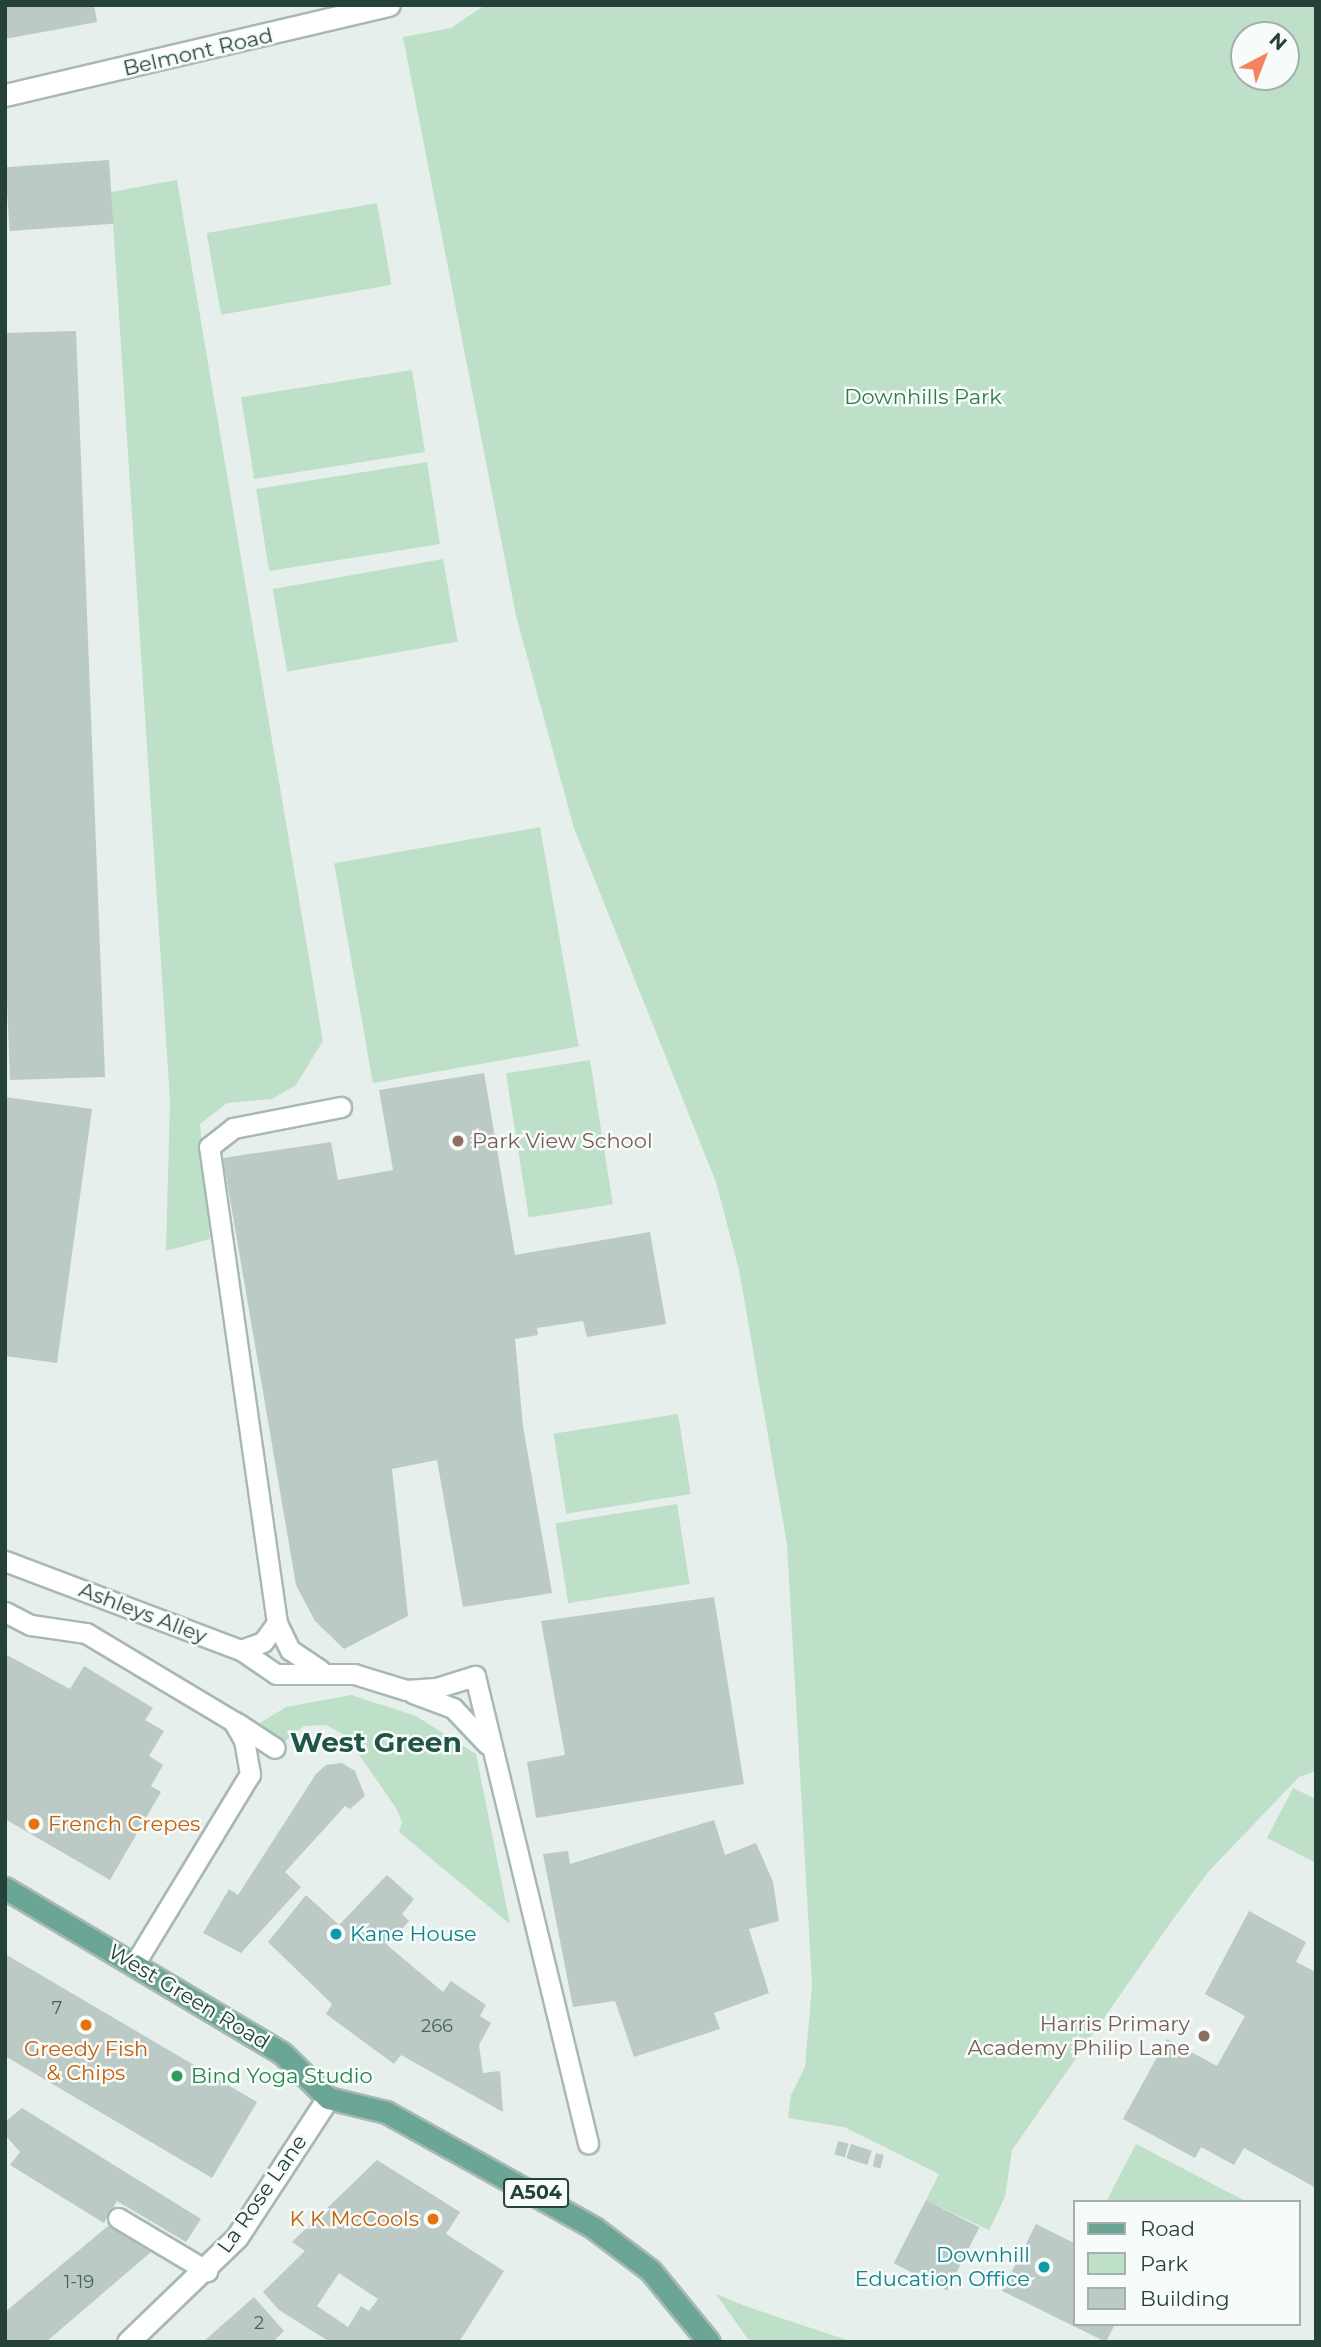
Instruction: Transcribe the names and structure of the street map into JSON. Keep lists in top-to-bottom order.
{
  "streets": {
    "main road": [
      "Belmont Road",
      "West Green Road",
      "A504",
      "La Rose Lane"
    ],
    "lane": ["Ashleys Alley"]
  },
  "crossings": [
    ["West Green Road", "A504"],
    ["West Green Road", "La Rose Lane"],
    ["A504", "La Rose Lane"]
  ],
  "districts": ["West Green"],
  "parks": ["Downhills Park"],
  "places": [
    "Park View School",
    "French Crepes",
    "Kane House",
    "Greedy Fish & Chips",
    "Harris Primary Academy Philip Lane",
    "Bind Yoga Studio",
    "K K McCools",
    "Downhill Education Office"
  ],
  "house_numbers": [
    "7",
    "266",
    "1-19",
    "2"
  ],
  "legend": ["Road", "Park", "Building"],
  "north": "top right"
}
